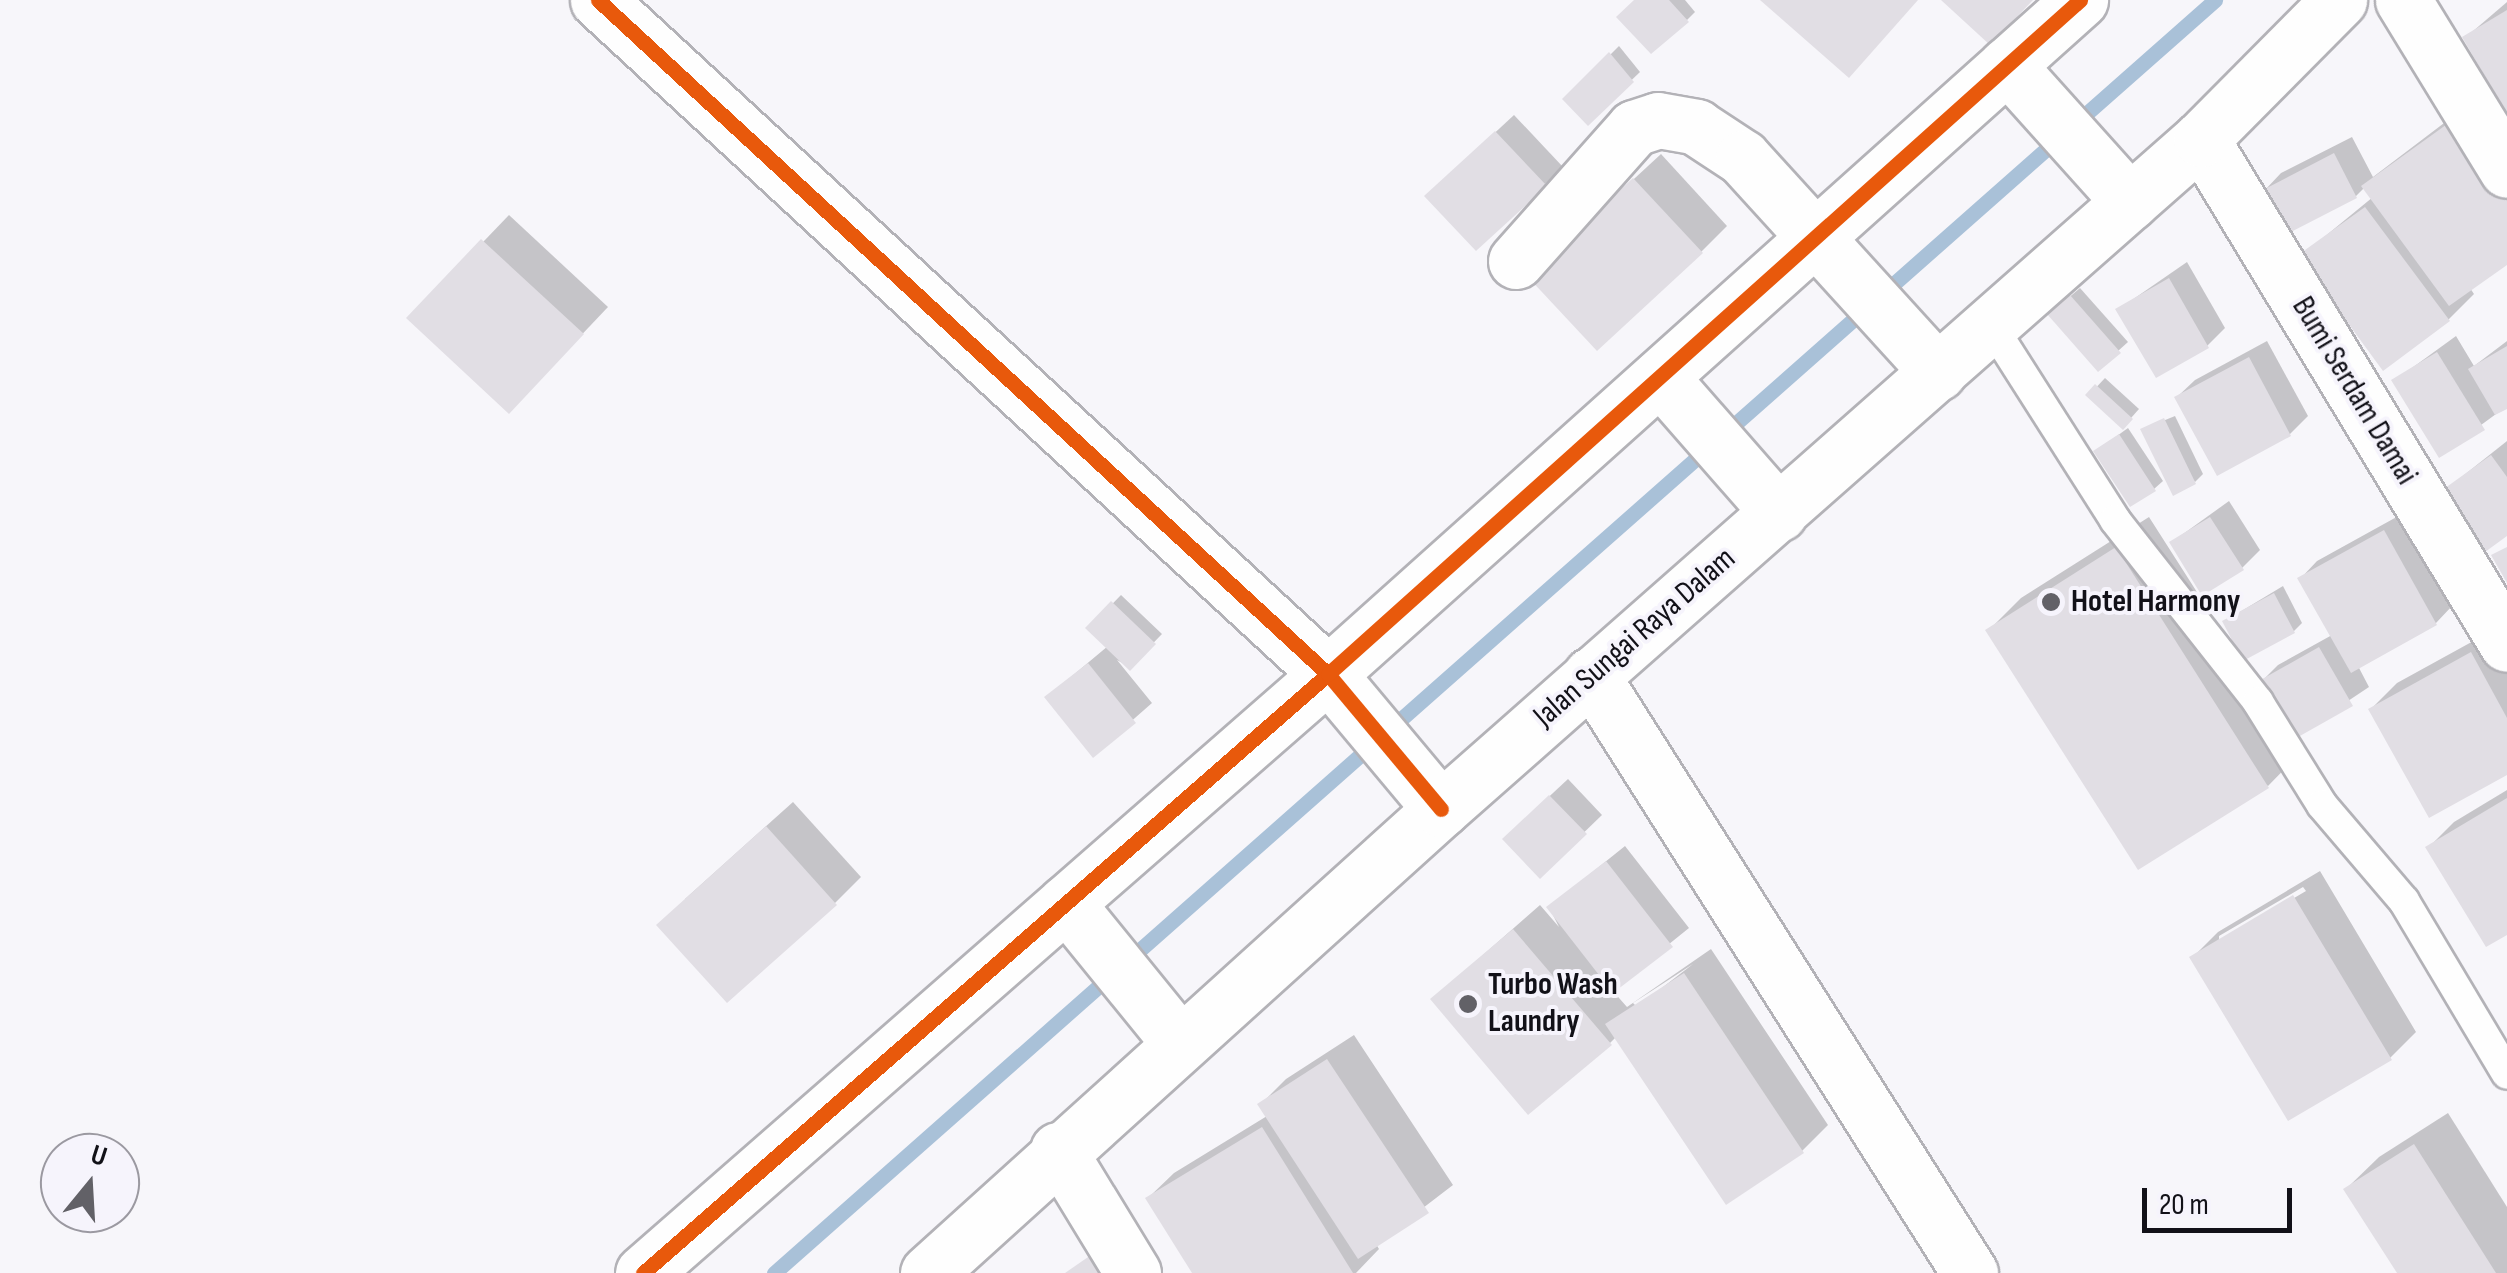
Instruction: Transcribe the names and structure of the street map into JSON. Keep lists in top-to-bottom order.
{
  "streets": {
    "street": ["Bumi Serdam Damai", "Jalan Sungai Raya Dalam"]
  },
  "crossings": [
    ["Bumi Serdam Damai", "Jalan Sungai Raya Dalam"]
  ],
  "places": ["Hotel Harmony", "Turbo Wash Laundry"],
  "scale_bar": "20 m",
  "north": "top"
}
